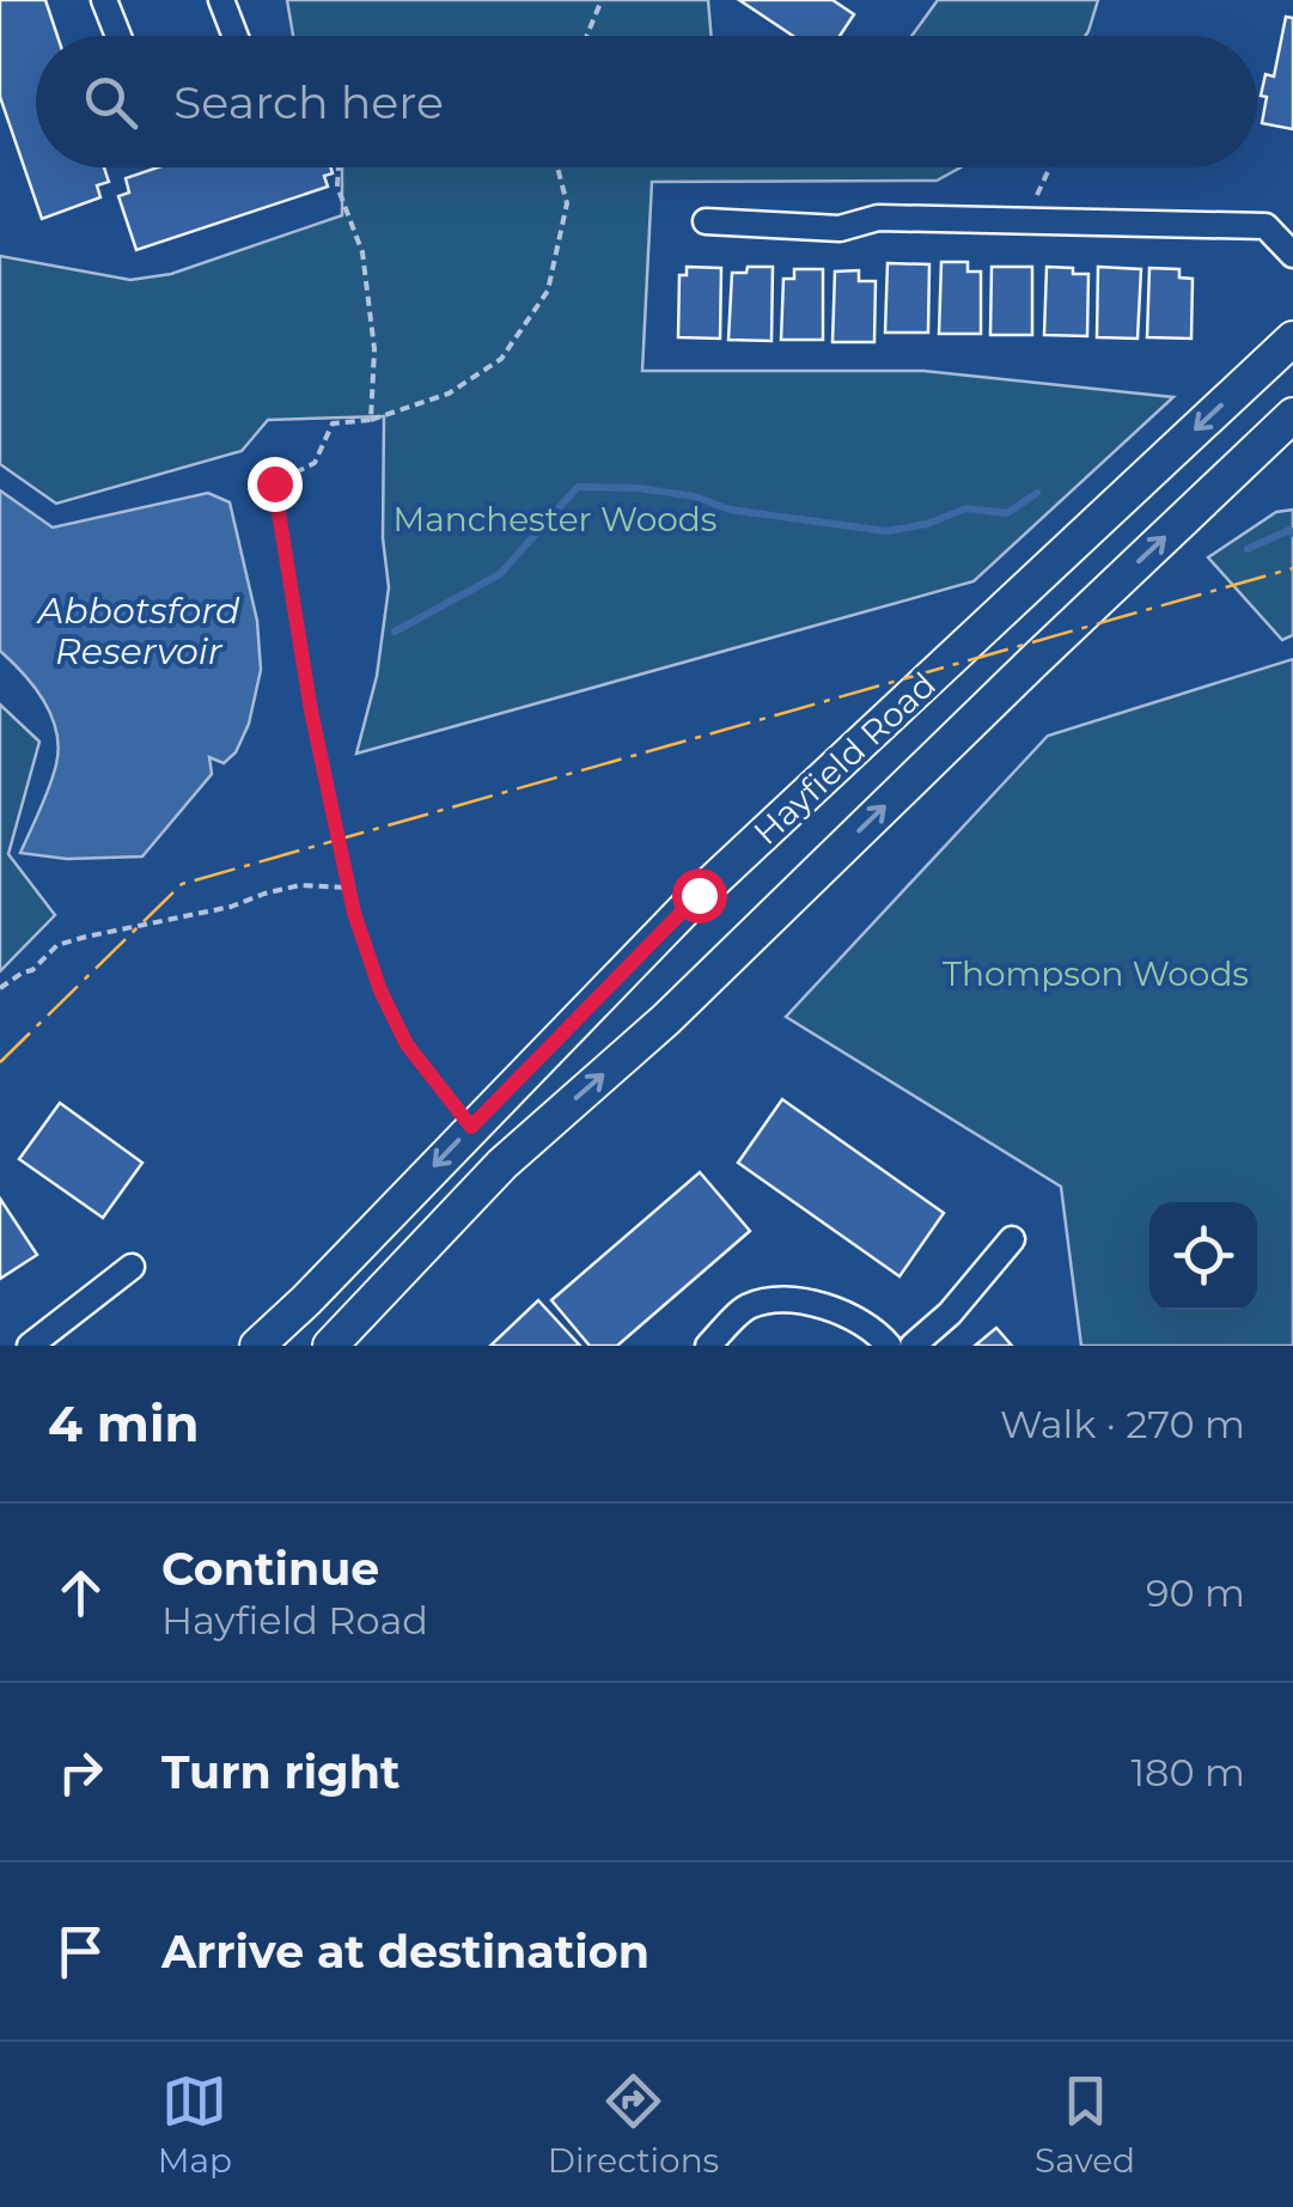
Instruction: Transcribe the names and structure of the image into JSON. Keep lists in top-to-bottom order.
{
  "streets": {
    "main road": ["Hayfield Road"]
  },
  "water": ["Abbotsford Reservoir"],
  "parks": ["Manchester Woods", "Thompson Woods"],
  "page": {
    "search": "Search here",
    "heading": ["4 min", "Walk · 270 m"],
    "list": [
      ["Continue", "Hayfield Road", "90 m"],
      ["Turn right", "180 m"],
      "Arrive at destination"
    ],
    "nav": ["Map", "Directions", "Saved"]
  }
}
